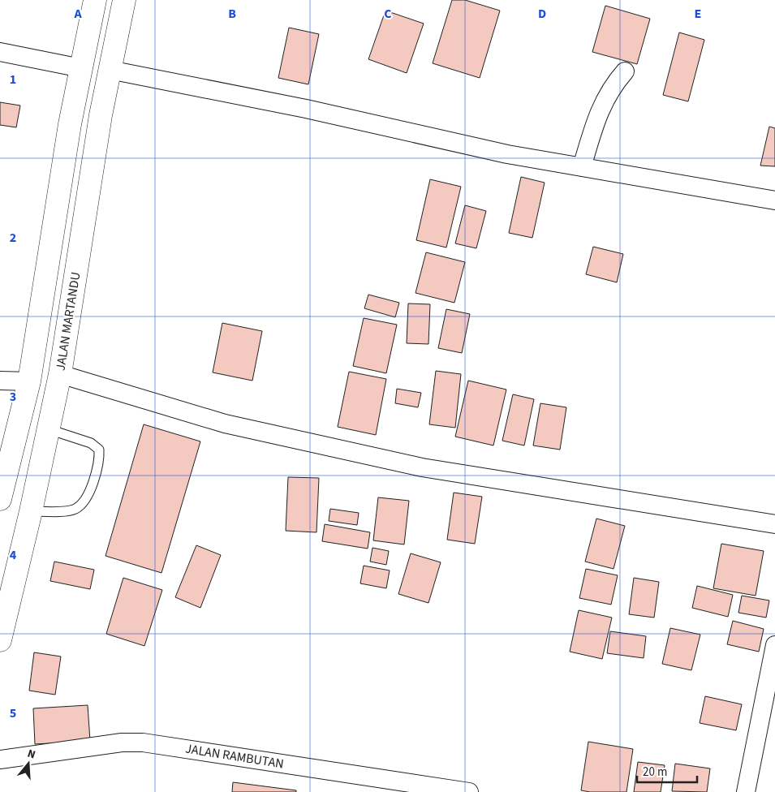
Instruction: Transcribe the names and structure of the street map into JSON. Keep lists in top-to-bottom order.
{
  "streets": {
    "highway": ["JALAN MARTANDU"],
    "street": ["JALAN RAMBUTAN"]
  },
  "scale_bar": "20 m",
  "north": "top",
  "grid": {
    "columns": [
      "A",
      "B",
      "C",
      "D",
      "E"
    ],
    "rows": [
      "1",
      "2",
      "3",
      "4",
      "5"
    ]
  }
}
